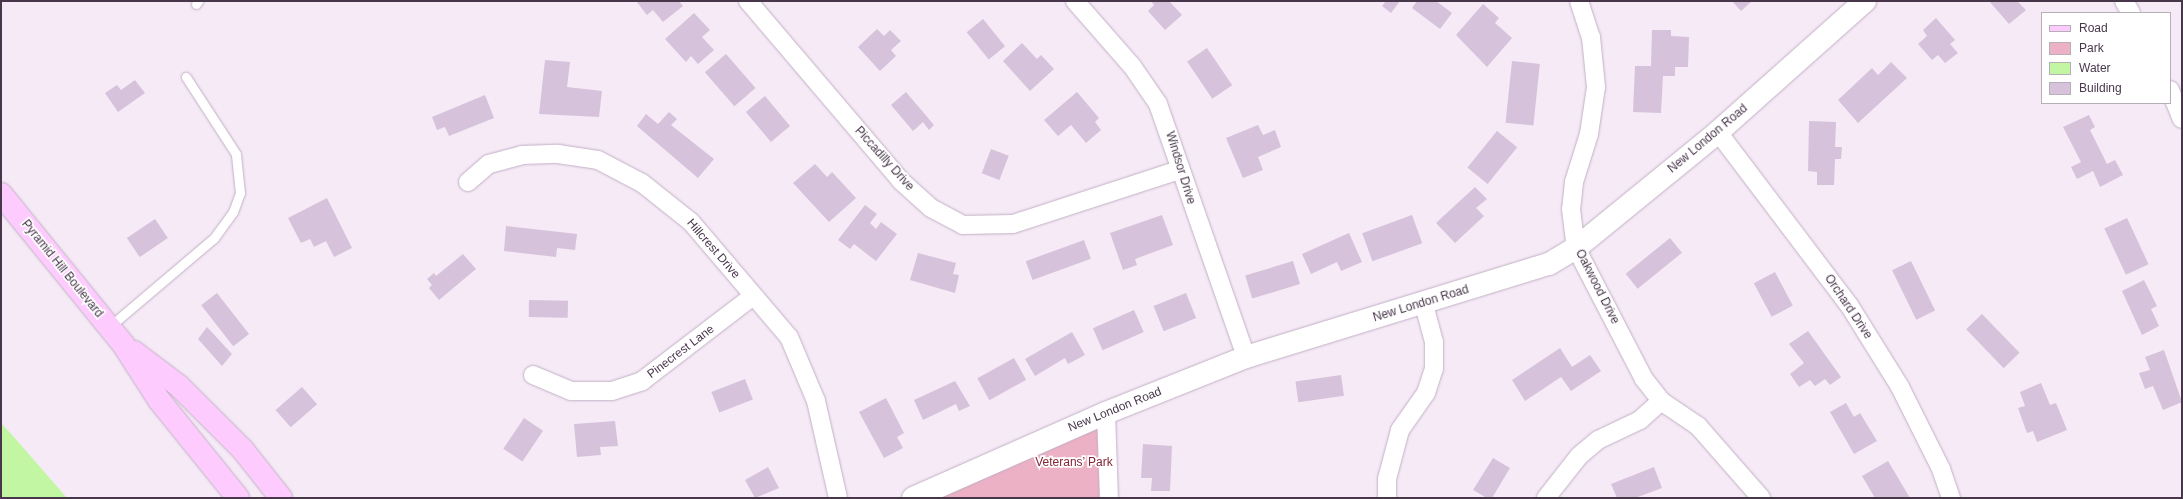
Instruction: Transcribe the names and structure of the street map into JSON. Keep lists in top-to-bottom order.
{
  "streets": {
    "main road": ["Pyramid Hill Boulevard"],
    "street": [
      "New London Road",
      "Piccadilly Drive",
      "Windsor Drive",
      "Hillcrest Drive",
      "Oakwood Drive",
      "Orchard Drive",
      "Pinecrest Lane"
    ]
  },
  "crossings": [
    ["New London Road", "Windsor Drive"],
    ["New London Road", "Oakwood Drive"],
    ["New London Road", "Orchard Drive"],
    ["Piccadilly Drive", "Windsor Drive"],
    ["Hillcrest Drive", "Pinecrest Lane"]
  ],
  "parks": ["Veterans’ Park"],
  "legend": [
    "Road",
    "Park",
    "Water",
    "Building"
  ]
}
